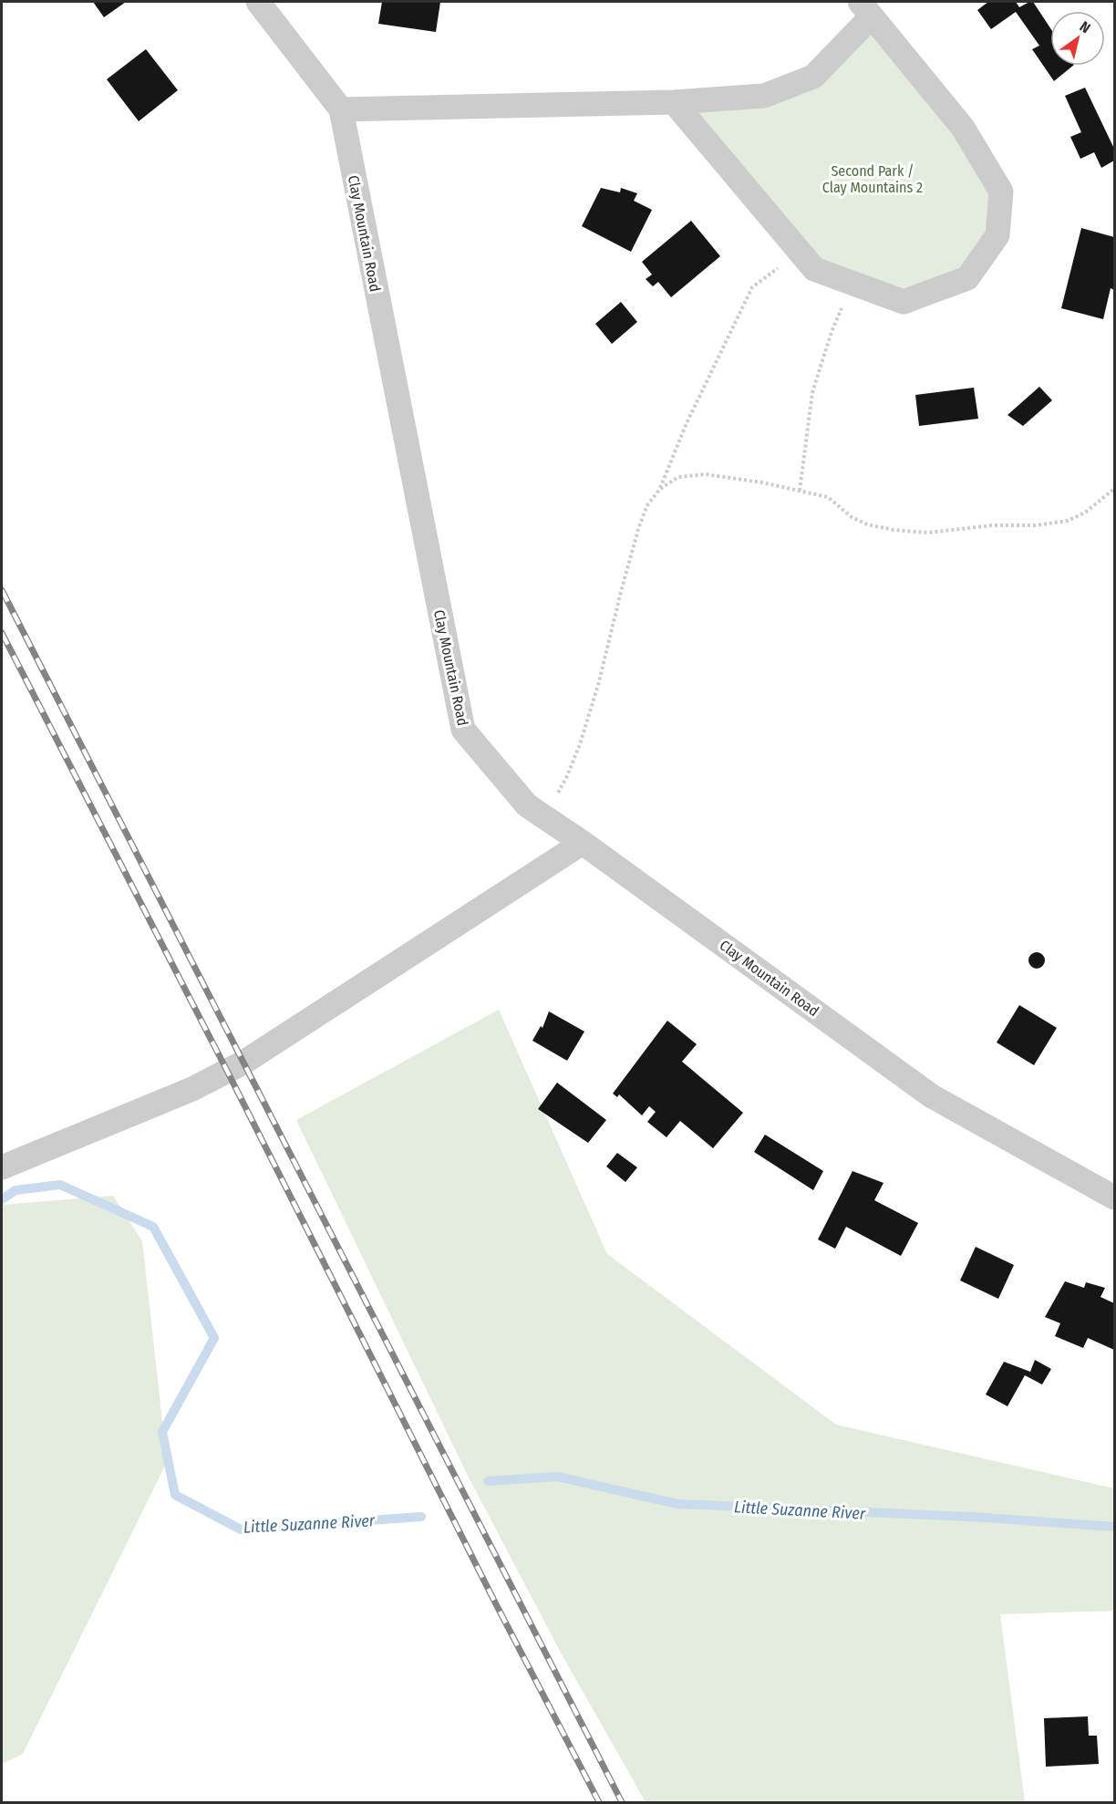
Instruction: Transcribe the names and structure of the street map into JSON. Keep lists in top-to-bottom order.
{
  "streets": {
    "street": ["Clay Mountain Road"]
  },
  "water": ["Little Suzanne River"],
  "parks": ["Second Park / Clay Mountains 2"],
  "north": "top right"
}
